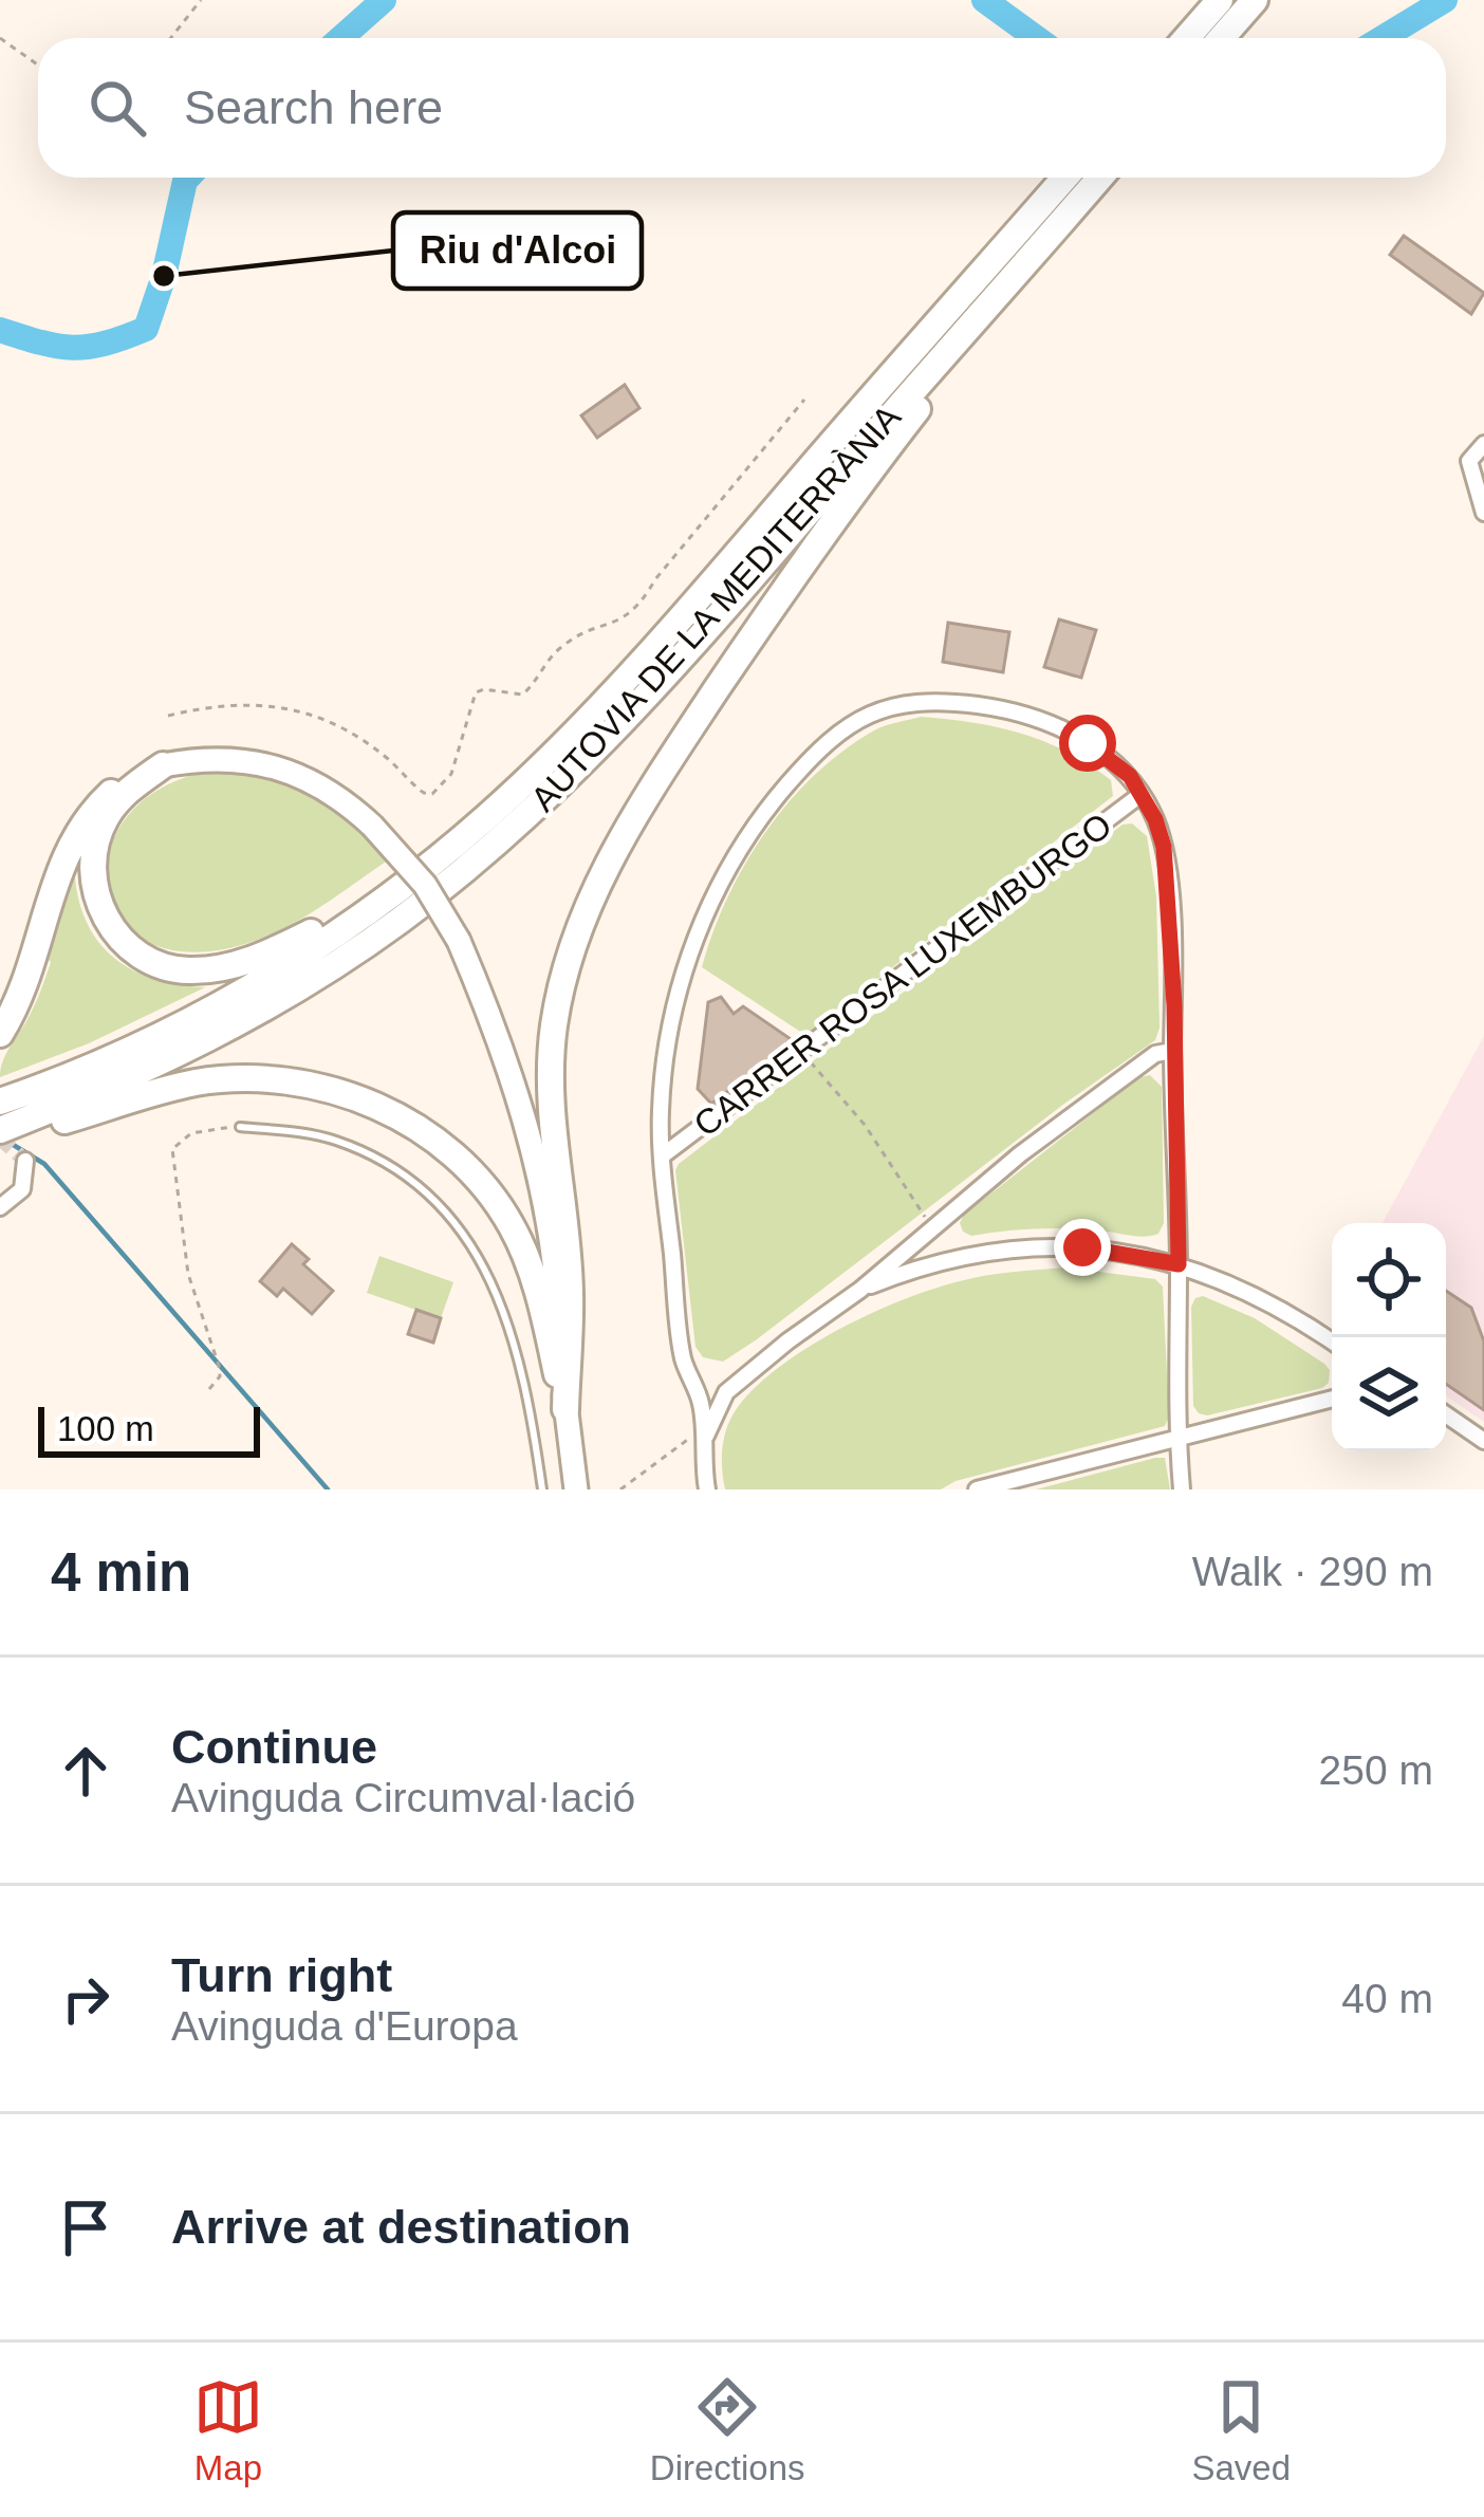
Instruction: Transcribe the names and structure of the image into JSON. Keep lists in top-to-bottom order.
{
  "streets": {
    "highway": ["AUTOVIA DE LA MEDITERRÀNIA"],
    "street": ["CARRER ROSA LUXEMBURGO"]
  },
  "places": ["Riu d'Alcoi"],
  "scale_bar": "100 m",
  "page": {
    "search": "Search here",
    "scale": "100 m",
    "heading": ["4 min", "Walk · 290 m"],
    "list": [
      ["Continue", "Avinguda Circumval·lació", "250 m"],
      ["Turn right", "Avinguda d'Europa", "40 m"],
      "Arrive at destination"
    ],
    "nav": ["Map", "Directions", "Saved"]
  }
}
